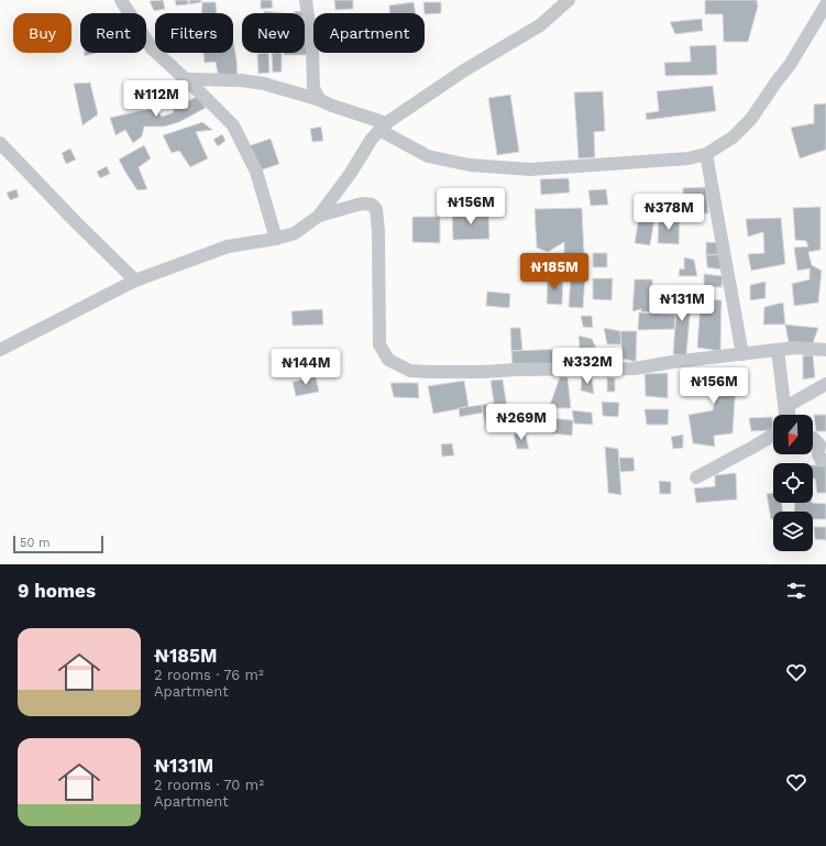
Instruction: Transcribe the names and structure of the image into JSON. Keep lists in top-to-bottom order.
{
  "scale_bar": "50 m",
  "north": "bottom",
  "page": {
    "chip": [
      "Buy",
      "Rent",
      "Filters",
      "New",
      "Apartment"
    ],
    "price": [
      "₦112M",
      "₦156M",
      "₦378M",
      "₦185M",
      "₦131M",
      "₦332M",
      "₦144M",
      "₦156M",
      "₦269M"
    ],
    "scale": "50 m",
    "heading": "9 homes",
    "list": [
      {
        "name": "₦185M",
        "note": "2 rooms · 76 m² · Apartment"
      },
      {
        "name": "₦131M",
        "note": "2 rooms · 70 m² · Apartment"
      }
    ]
  }
}
